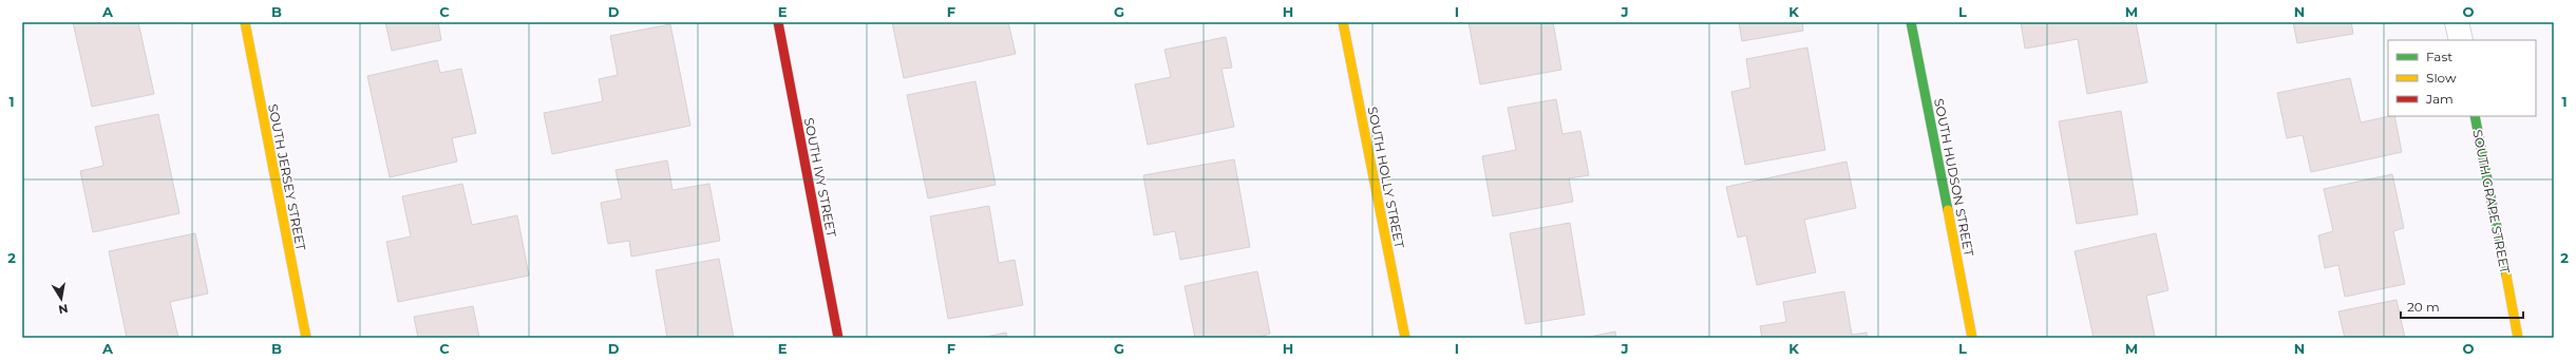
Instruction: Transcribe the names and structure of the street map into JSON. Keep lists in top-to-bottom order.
{
  "streets": {
    "street": [
      "SOUTH JERSEY STREET",
      "SOUTH IVY STREET",
      "SOUTH HOLLY STREET",
      "SOUTH HUDSON STREET",
      "SOUTH GRAPE STREET"
    ]
  },
  "legend": ["Fast", "Slow", "Jam"],
  "scale_bar": "20 m",
  "north": "bottom",
  "grid": {
    "columns": [
      "A",
      "B",
      "C",
      "D",
      "E",
      "F",
      "G",
      "H",
      "I",
      "J",
      "K",
      "L",
      "M",
      "N",
      "O"
    ],
    "rows": ["1", "2"]
  }
}
